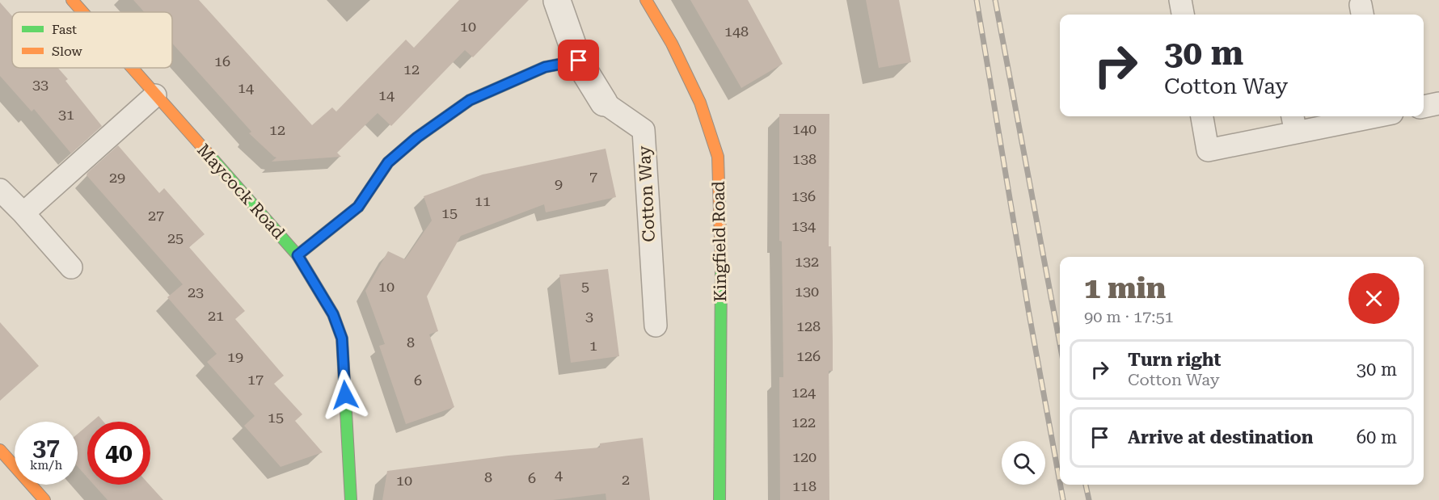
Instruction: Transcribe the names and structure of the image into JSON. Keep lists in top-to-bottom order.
{
  "streets": {
    "street": ["Maycock Road", "Cotton Way", "Kingfield Road"]
  },
  "house_numbers": [
    "10",
    "148",
    "16",
    "12",
    "33",
    "14",
    "14",
    "31",
    "140",
    "12",
    "138",
    "7",
    "29",
    "9",
    "136",
    "11",
    "15",
    "27",
    "134",
    "25",
    "132",
    "10",
    "5",
    "130",
    "23",
    "21",
    "3",
    "128",
    "8",
    "1",
    "126",
    "19",
    "17",
    "6",
    "124",
    "15",
    "122",
    "120",
    "4",
    "8",
    "6",
    "2",
    "10",
    "118"
  ],
  "legend": ["Fast", "Slow"],
  "page": {
    "turn": ["30 m", "Cotton Way"],
    "heading": ["1 min", "90 m · 17:51"],
    "list": [
      {
        "name": "Turn right",
        "note": "Cotton Way",
        "value": "30 m"
      },
      {
        "name": "Arrive at destination",
        "value": "60 m"
      }
    ],
    "speed": "37 km/h",
    "limit": "40"
  }
}
